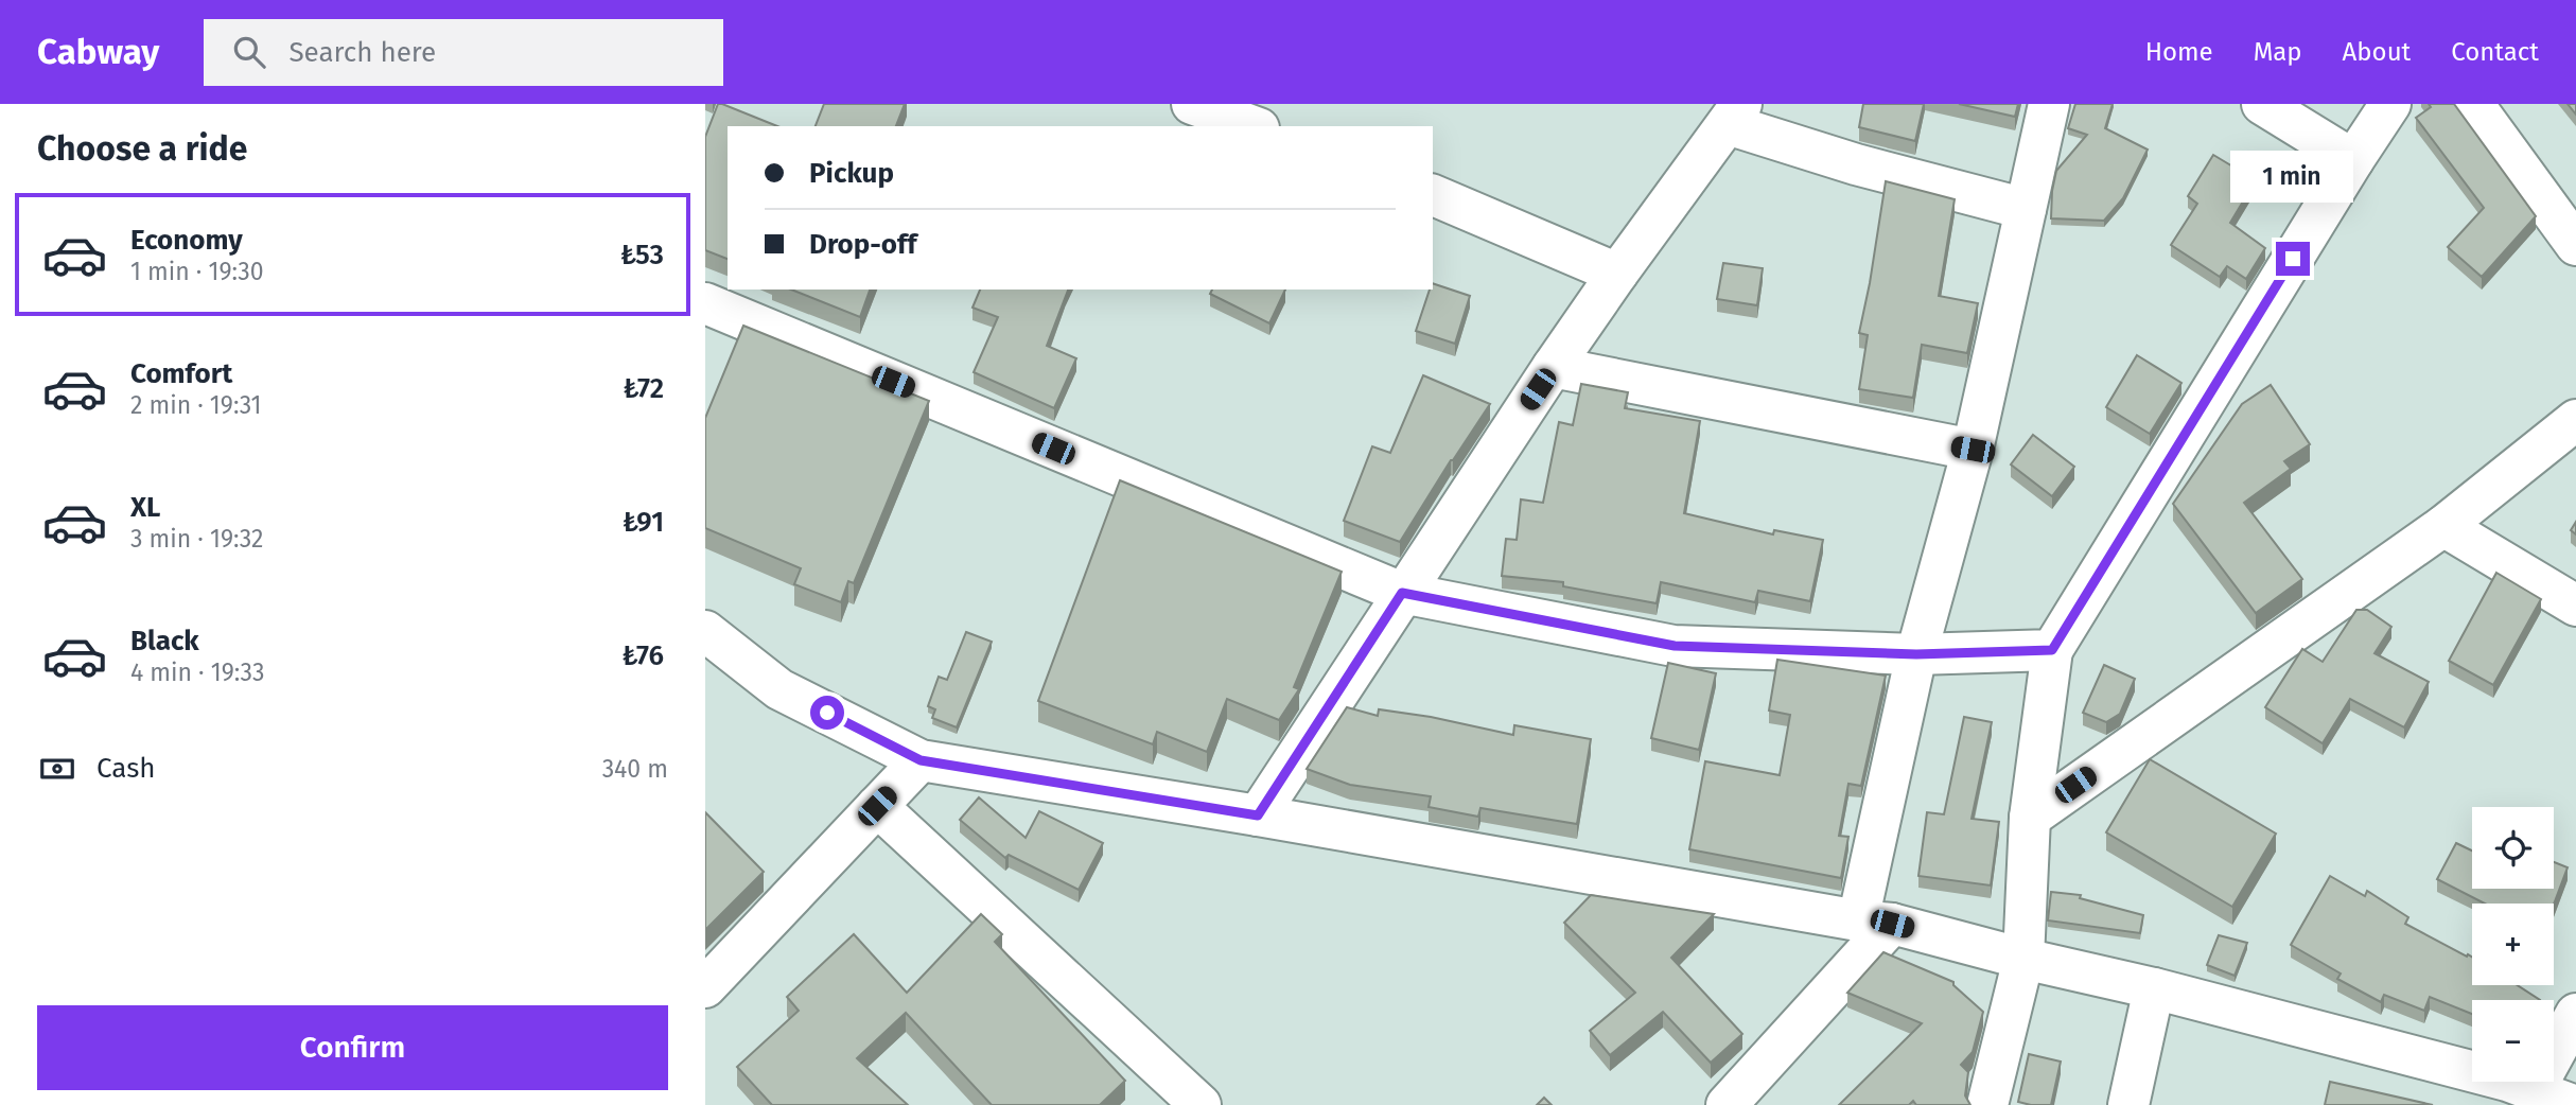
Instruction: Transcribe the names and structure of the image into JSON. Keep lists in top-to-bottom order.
{
  "page": {
    "header": "Cabway",
    "search": "Search here",
    "nav": [
      "Home",
      "Map",
      "About",
      "Contact"
    ],
    "heading": "Choose a ride",
    "banner": ["Pickup", "Drop-off"],
    "bubble": "1 min",
    "list": [
      {
        "name": "Economy",
        "note": "1 min · 19:30",
        "value": "₺53"
      },
      {
        "name": "Comfort",
        "note": "2 min · 19:31",
        "value": "₺72"
      },
      {
        "name": "XL",
        "note": "3 min · 19:32",
        "value": "₺91"
      },
      {
        "name": "Black",
        "note": "4 min · 19:33",
        "value": "₺76"
      }
    ],
    "pay": ["Cash", "340 m"],
    "map_buttons": ["+", "−"],
    "buttons": "Confirm"
  }
}
